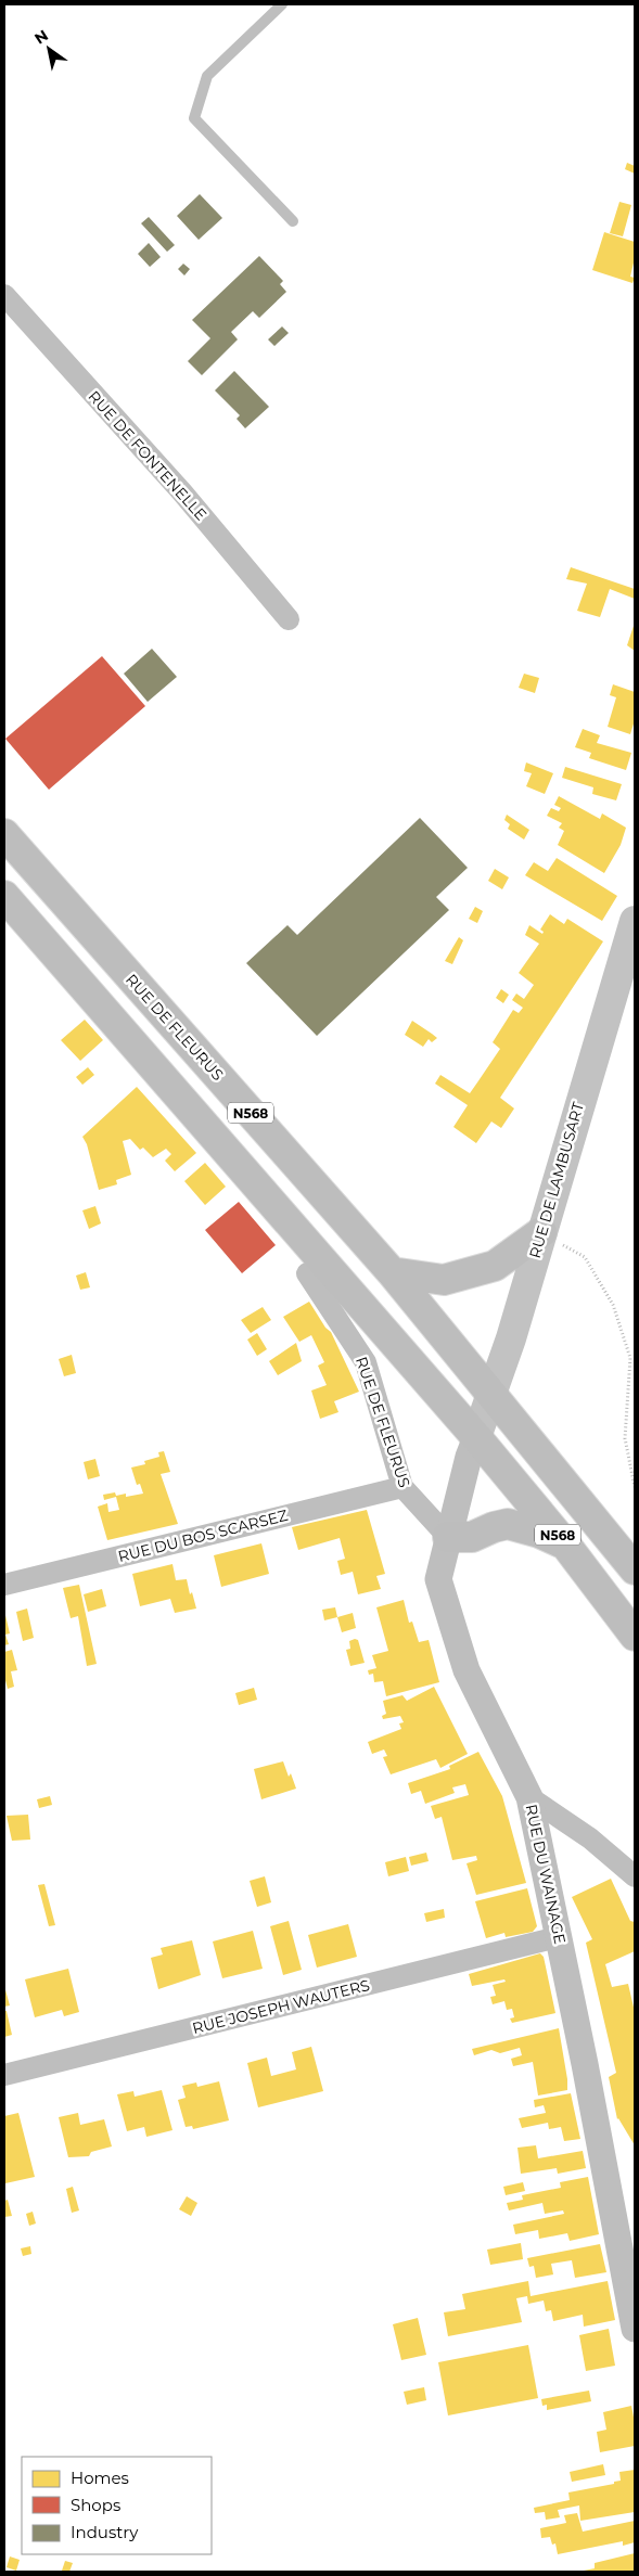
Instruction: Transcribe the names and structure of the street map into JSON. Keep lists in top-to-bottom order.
{
  "streets": {
    "highway": ["RUE DE FLEURUS", "N568"],
    "main road": ["RUE DE LAMBUSART"],
    "street": [
      "RUE DE FONTENELLE",
      "RUE DU BOS SCARSEZ",
      "RUE DU WAINAGE",
      "RUE JOSEPH WAUTERS"
    ]
  },
  "crossings": [
    ["RUE DE FLEURUS", "N568"],
    ["RUE DE FLEURUS", "RUE DE LAMBUSART"],
    ["RUE DE FLEURUS", "RUE DU BOS SCARSEZ"],
    ["RUE DE FLEURUS", "RUE DU WAINAGE"],
    ["N568", "RUE DE LAMBUSART"],
    ["N568", "RUE DU WAINAGE"],
    ["RUE DE LAMBUSART", "RUE DU WAINAGE"],
    ["RUE DU WAINAGE", "RUE JOSEPH WAUTERS"]
  ],
  "legend": ["Homes", "Shops", "Industry"],
  "north": "top left"
}
